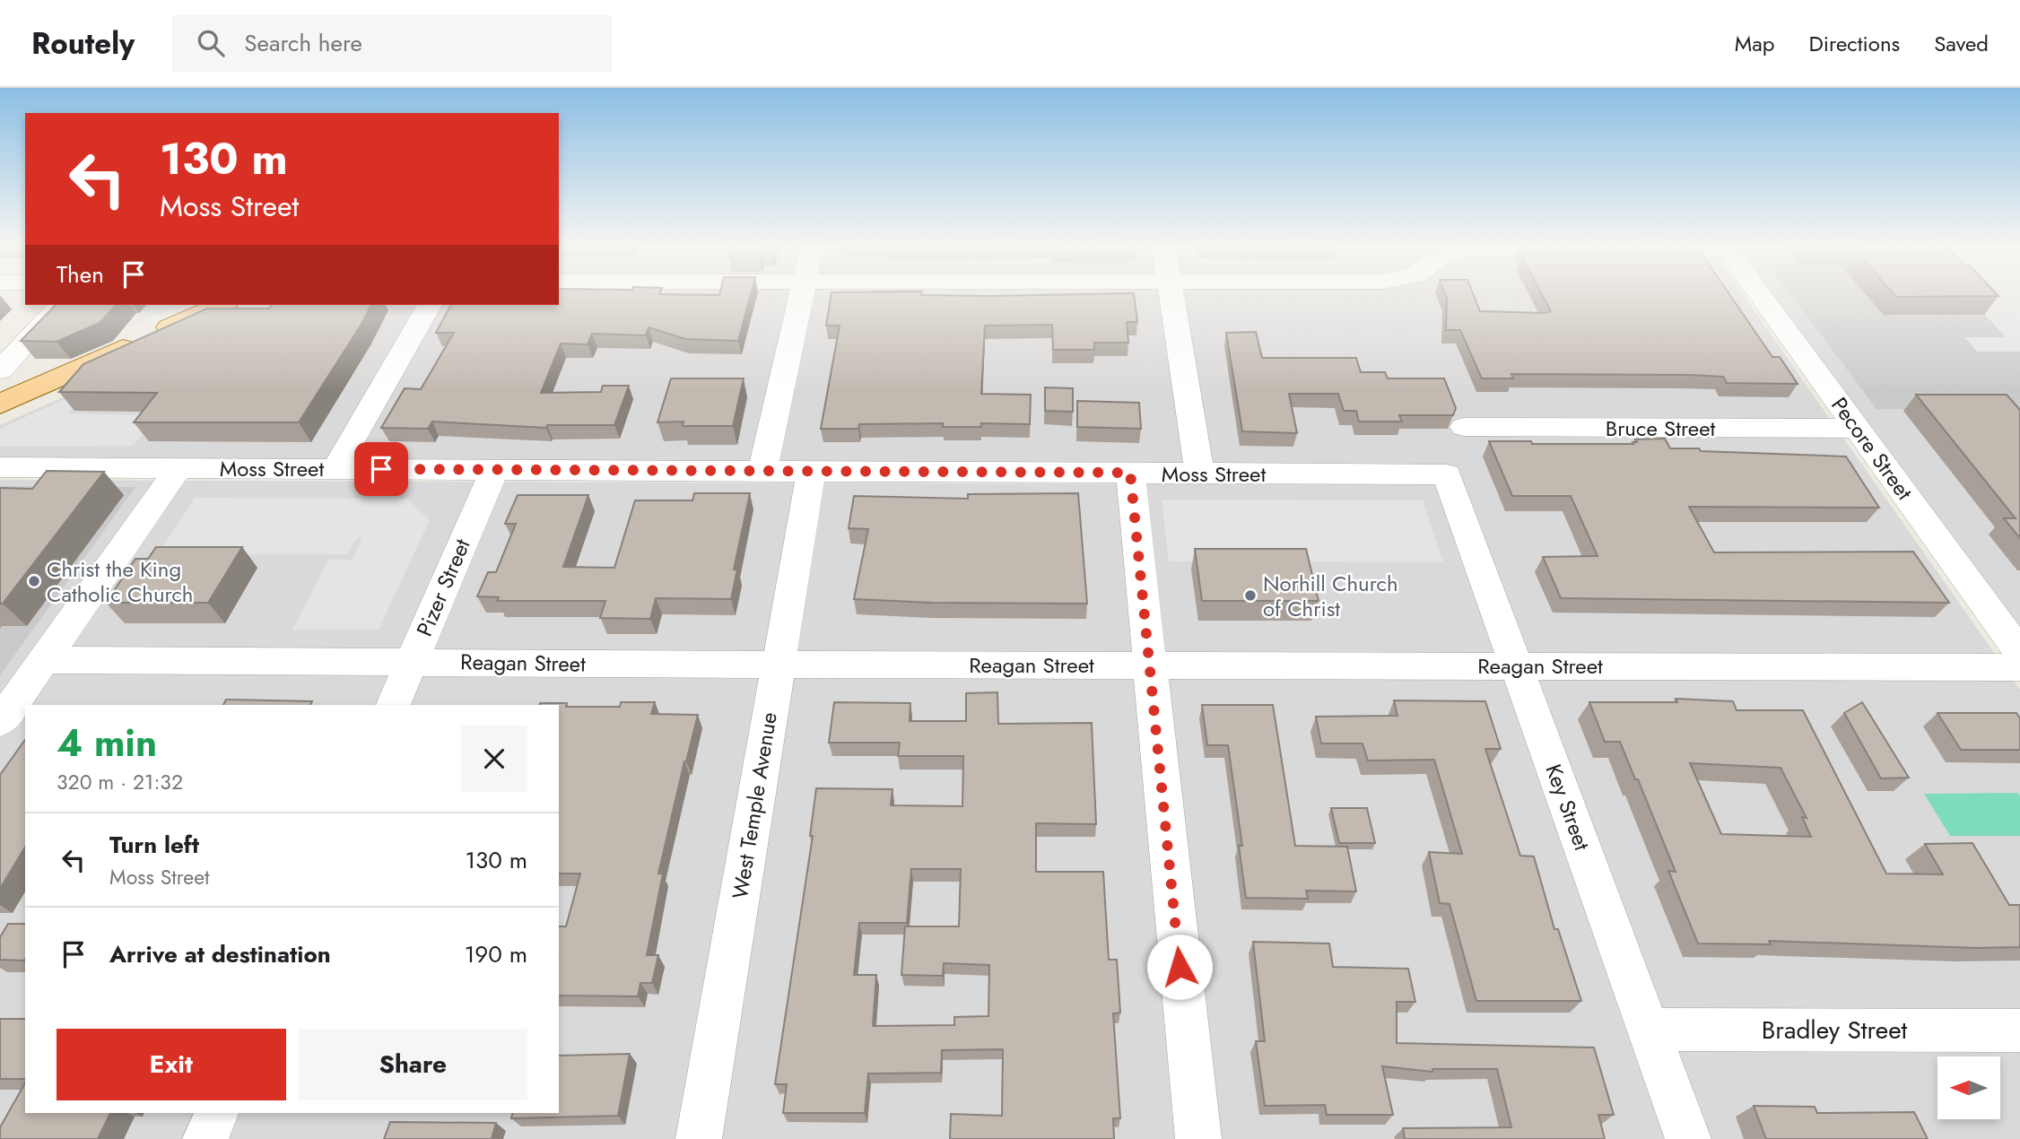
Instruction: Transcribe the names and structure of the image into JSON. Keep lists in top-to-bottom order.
{
  "streets": {
    "street": [
      "Bruce Street",
      "Pecore Street",
      "Moss Street",
      "Pizer Street",
      "Reagan Street",
      "West Temple Avenue",
      "Key Street",
      "Bradley Street"
    ]
  },
  "crossings": [
    ["Bruce Street", "Pecore Street"],
    ["Moss Street", "Pizer Street"],
    ["Moss Street", "West Temple Avenue"],
    ["Moss Street", "Key Street"],
    ["Pizer Street", "Reagan Street"],
    ["Reagan Street", "West Temple Avenue"],
    ["Reagan Street", "Key Street"],
    ["Key Street", "Bradley Street"]
  ],
  "places": ["Christ the King Catholic Church", "Norhill Church of Christ"],
  "north": "left",
  "page": {
    "header": "Routely",
    "search": "Search here",
    "nav": ["Map", "Directions", "Saved"],
    "turn": ["130 m", "Moss Street"],
    "then": "Then",
    "heading": ["4 min", "320 m · 21:32"],
    "list": [
      {
        "name": "Turn left",
        "note": "Moss Street",
        "value": "130 m"
      },
      {
        "name": "Arrive at destination",
        "value": "190 m"
      }
    ],
    "buttons": ["Exit", "Share"]
  }
}
